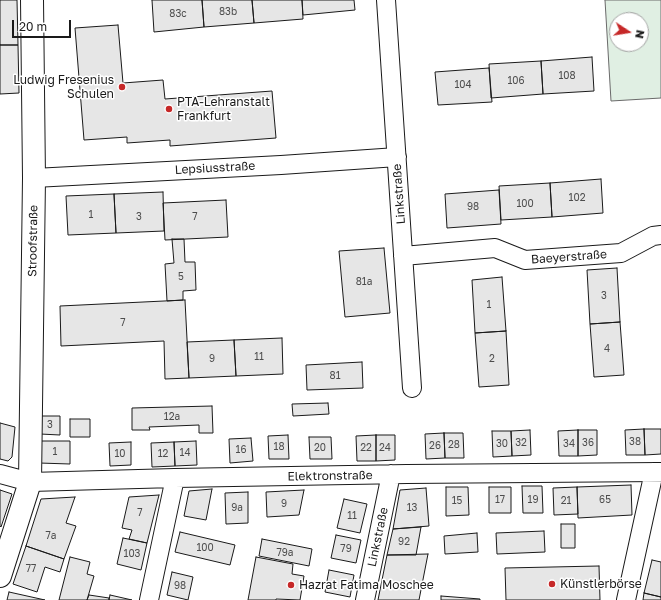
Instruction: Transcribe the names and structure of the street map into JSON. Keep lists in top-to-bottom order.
{
  "streets": {
    "street": [
      "Lepsiusstraße",
      "Linkstraße",
      "Stroofstraße",
      "Baeyerstraße",
      "Elektronstraße"
    ]
  },
  "crossings": [
    ["Lepsiusstraße", "Linkstraße"],
    ["Lepsiusstraße", "Stroofstraße"],
    ["Linkstraße", "Baeyerstraße"],
    ["Linkstraße", "Elektronstraße"],
    ["Stroofstraße", "Elektronstraße"]
  ],
  "places": [
    "Ludwig Fresenius Schulen",
    "PTA-Lehranstalt Frankfurt",
    "Künstlerbörse",
    "Hazrat Fatima Moschee"
  ],
  "house_numbers": [
    "83b",
    "83c",
    "108",
    "106",
    "104",
    "102",
    "100",
    "98",
    "1",
    "3",
    "7",
    "5",
    "81a",
    "3",
    "1",
    "7",
    "4",
    "11",
    "9",
    "2",
    "81",
    "12a",
    "3",
    "38",
    "32",
    "36",
    "30",
    "34",
    "28",
    "26",
    "18",
    "20",
    "22",
    "24",
    "16",
    "1",
    "14",
    "10",
    "12",
    "17",
    "19",
    "65",
    "15",
    "21",
    "9",
    "9a",
    "13",
    "7",
    "11",
    "7a",
    "92",
    "100",
    "79",
    "79a",
    "103",
    "77",
    "98"
  ],
  "scale_bar": "20 m",
  "north": "right"
}
